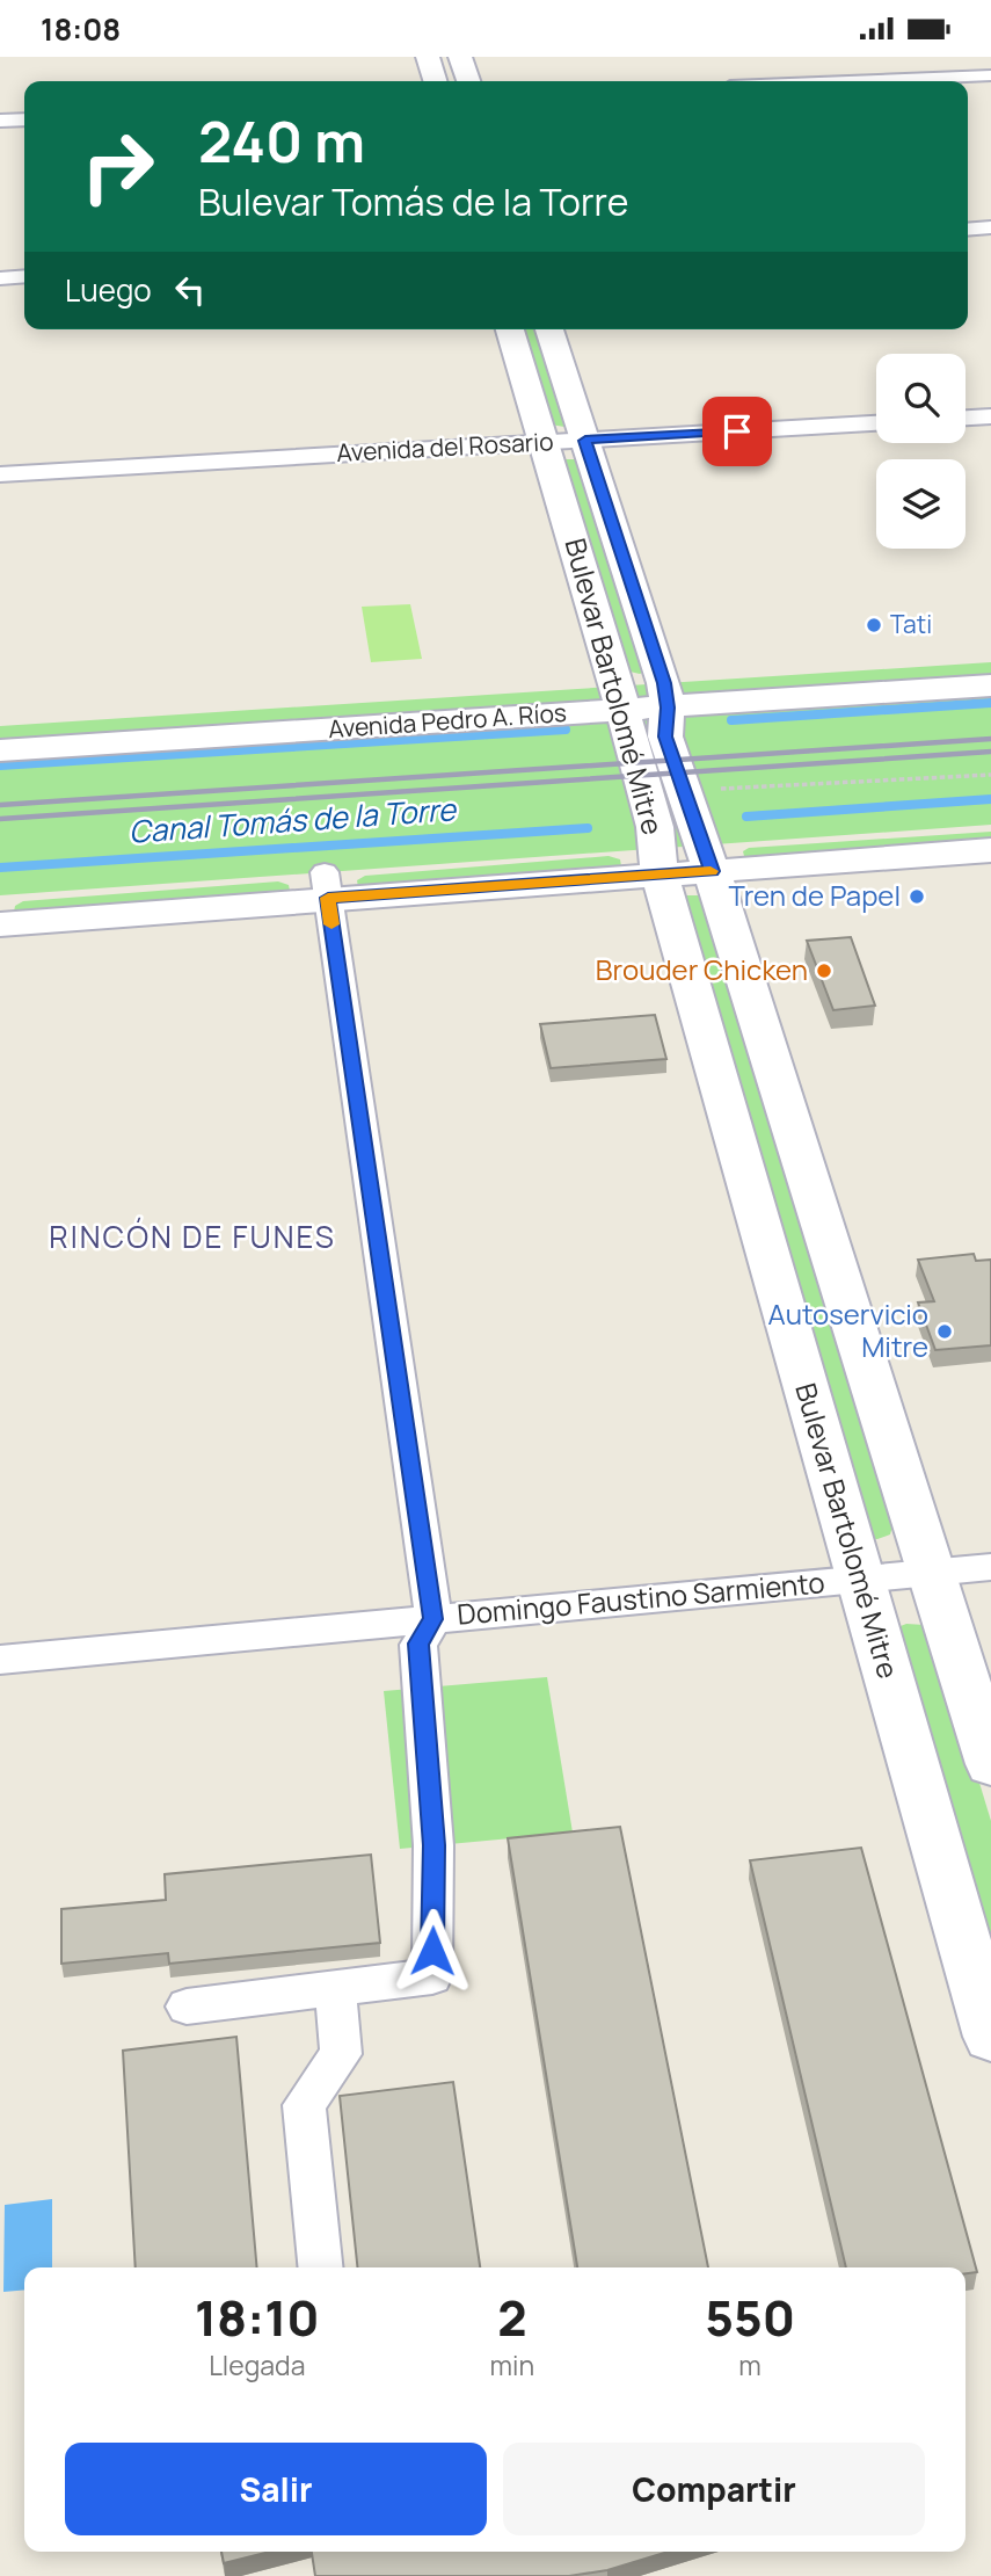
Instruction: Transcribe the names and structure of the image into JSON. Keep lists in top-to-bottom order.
{
  "streets": {
    "main road": ["Bulevar Bartolomé Mitre", "Avenida Pedro A. Ríos"],
    "street": ["Avenida del Rosario", "Domingo Faustino Sarmiento"]
  },
  "crossings": [
    ["Avenida del Rosario", "Bulevar Bartolomé Mitre"],
    ["Bulevar Bartolomé Mitre", "Avenida Pedro A. Ríos"],
    ["Bulevar Bartolomé Mitre", "Domingo Faustino Sarmiento"]
  ],
  "districts": ["RINCÓN DE FUNES"],
  "water": ["Canal Tomás de la Torre"],
  "places": [
    "Tati",
    "Tren de Papel",
    "Brouder Chicken",
    "Autoservicio Mitre"
  ],
  "page": {
    "status": "18:08",
    "turn": ["240 m", "Bulevar Tomás de la Torre"],
    "then": "Luego",
    "eta": [
      "18:10",
      "Llegada",
      "2",
      "min",
      "550",
      "m"
    ],
    "buttons": ["Salir", "Compartir"]
  }
}
